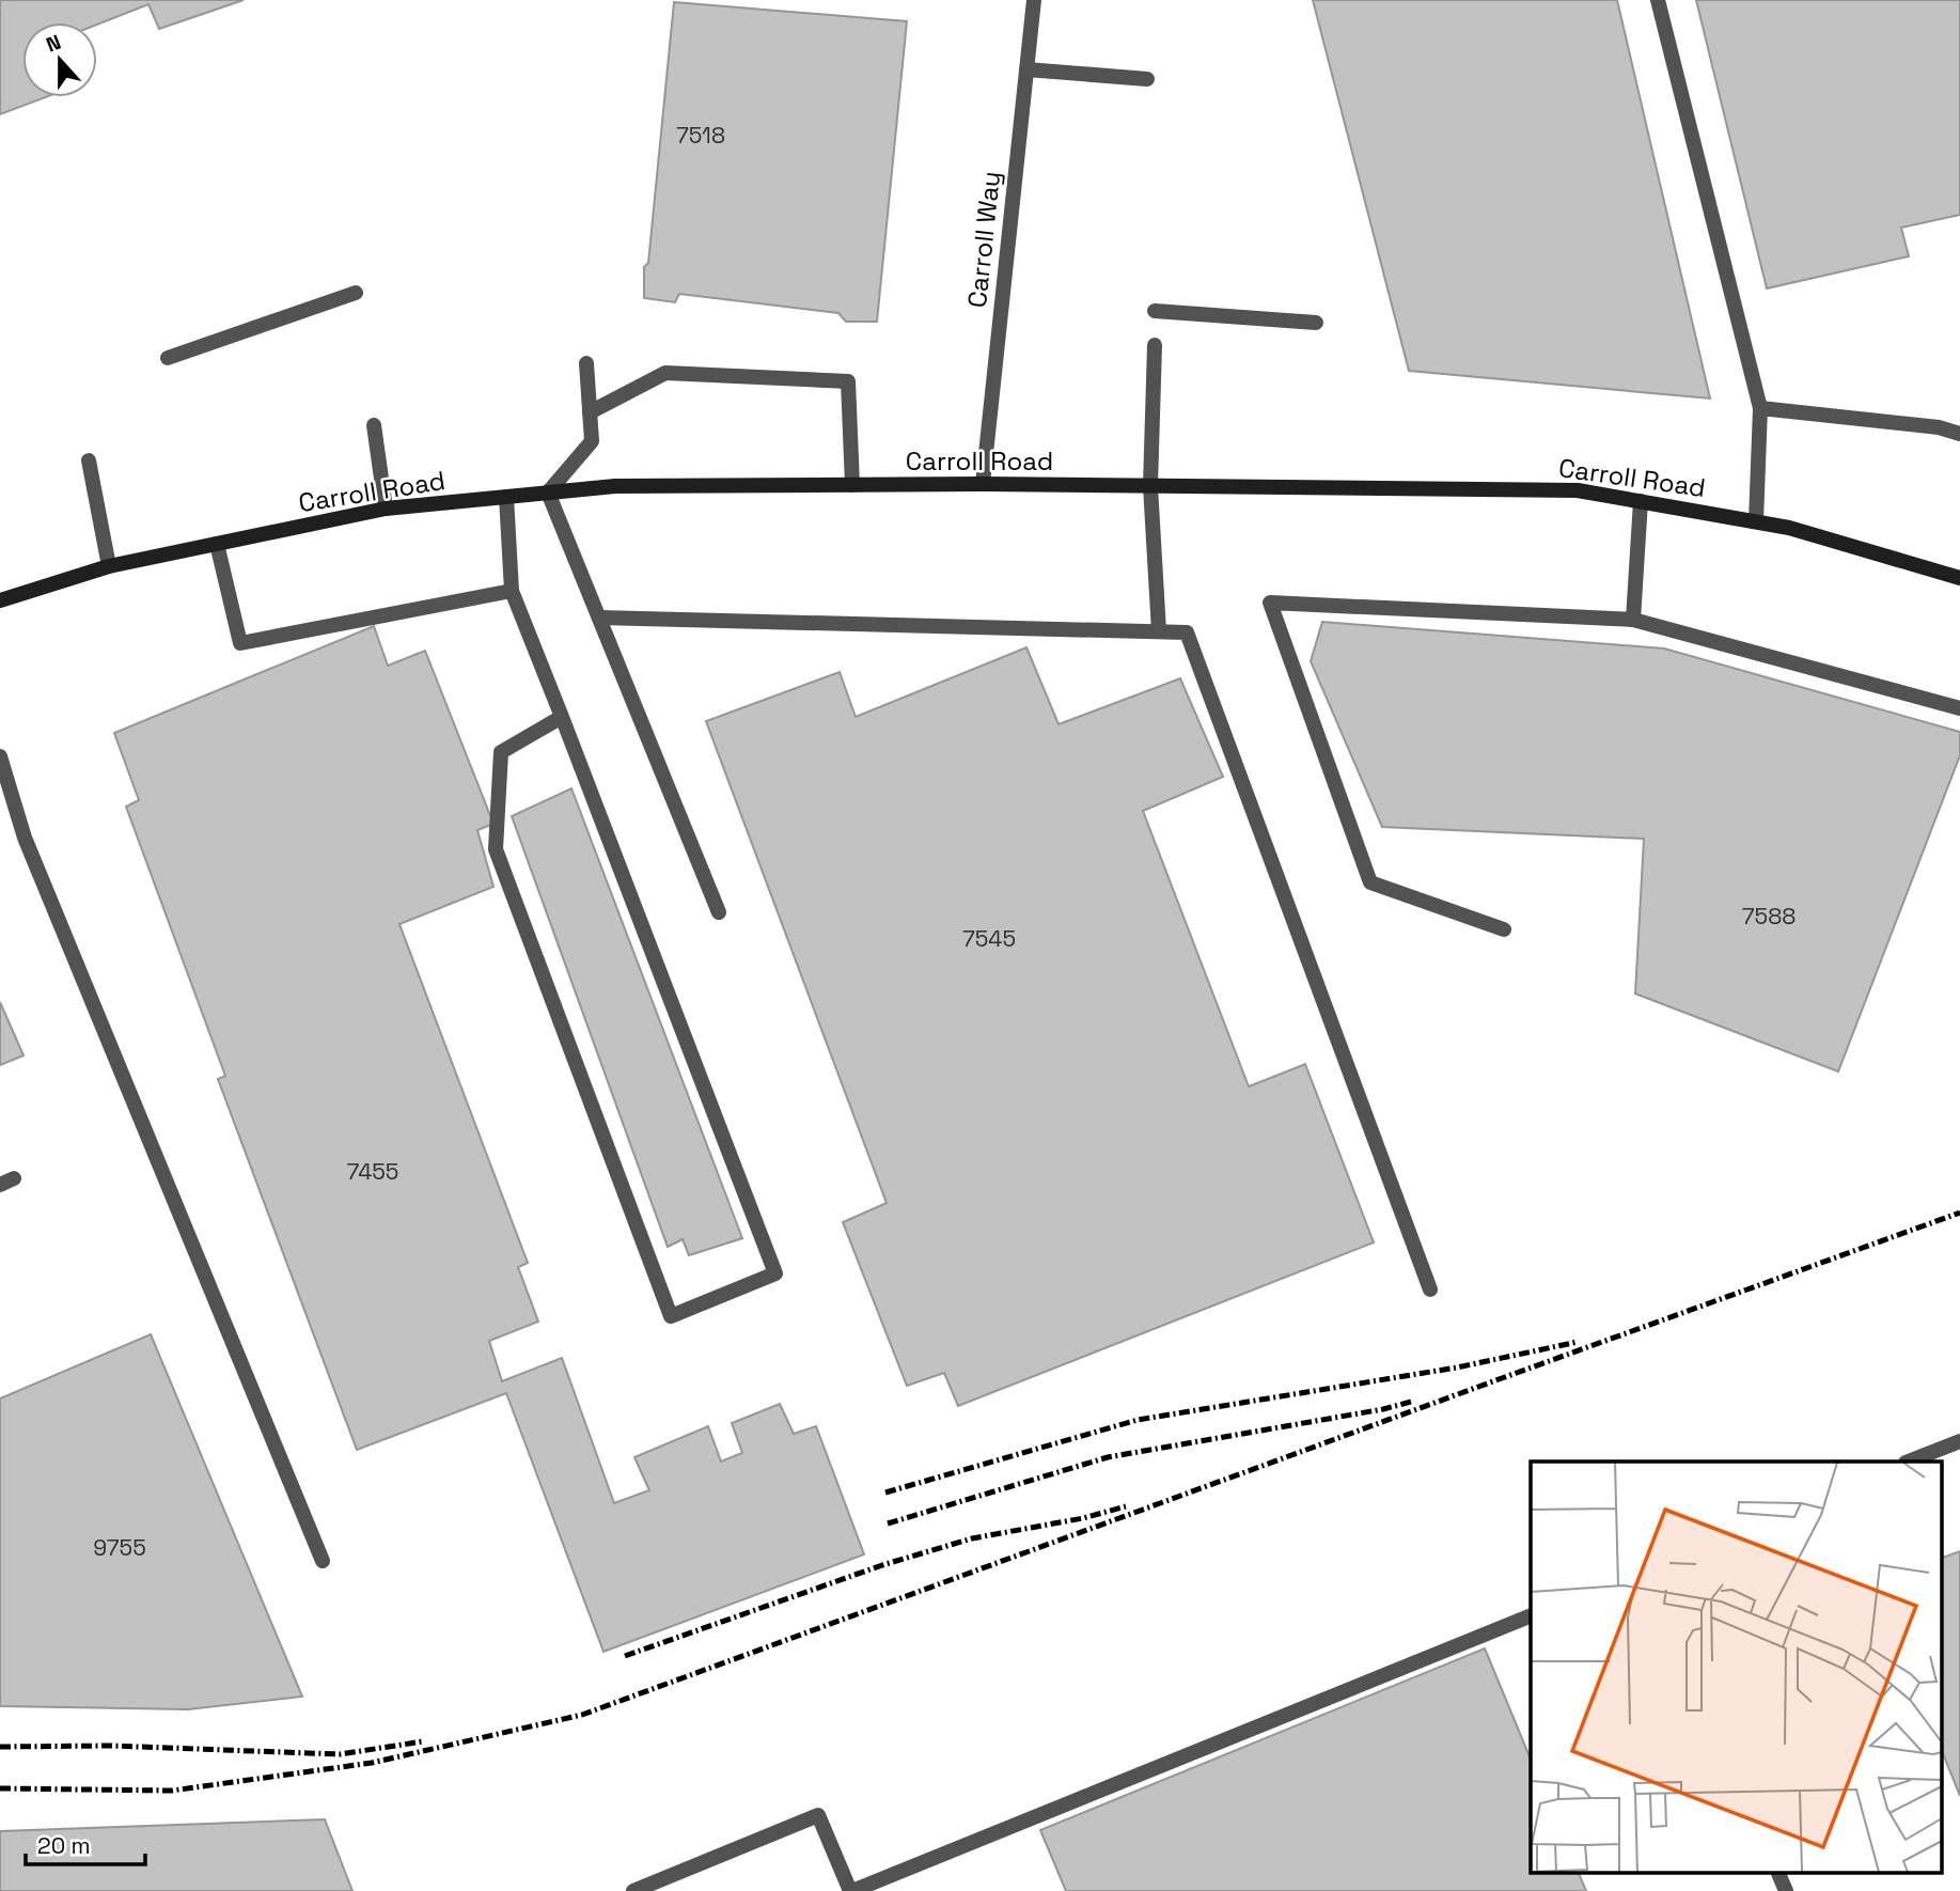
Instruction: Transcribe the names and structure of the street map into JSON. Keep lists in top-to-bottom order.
{
  "streets": {
    "main road": ["Carroll Road"],
    "street": ["Carroll Way"]
  },
  "crossings": [
    ["Carroll Way", "Carroll Road"]
  ],
  "house_numbers": [
    "7518",
    "7588",
    "7545",
    "7455",
    "9755"
  ],
  "scale_bar": "20 m",
  "north": "top"
}
